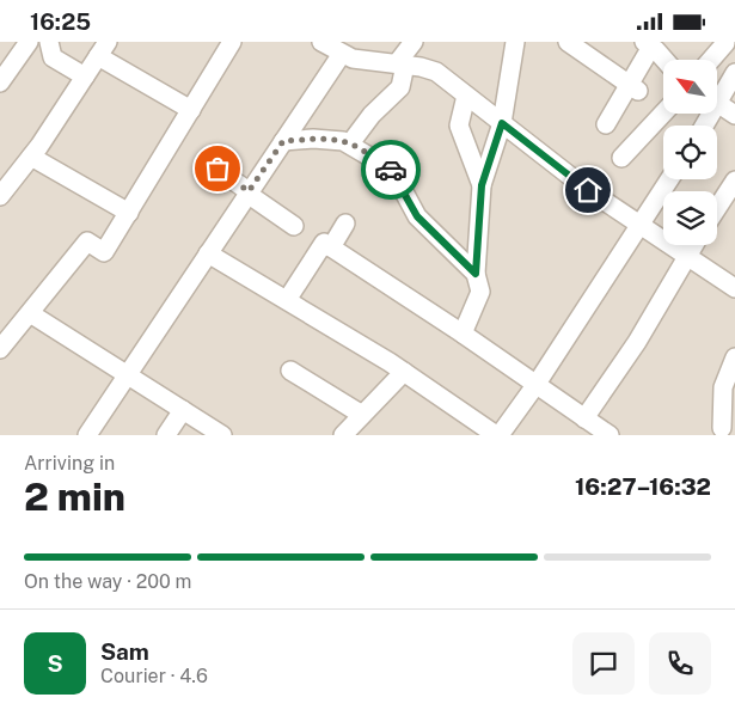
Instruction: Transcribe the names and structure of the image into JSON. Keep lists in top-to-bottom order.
{
  "north": "top left",
  "page": {
    "status": "16:25",
    "heading": ["2 min", "Arriving in", "16:27–16:32"],
    "panel": ["Sam", "Courier · 4.6"],
    "bar": "On the way · 200 m",
    "round": "S"
  }
}
